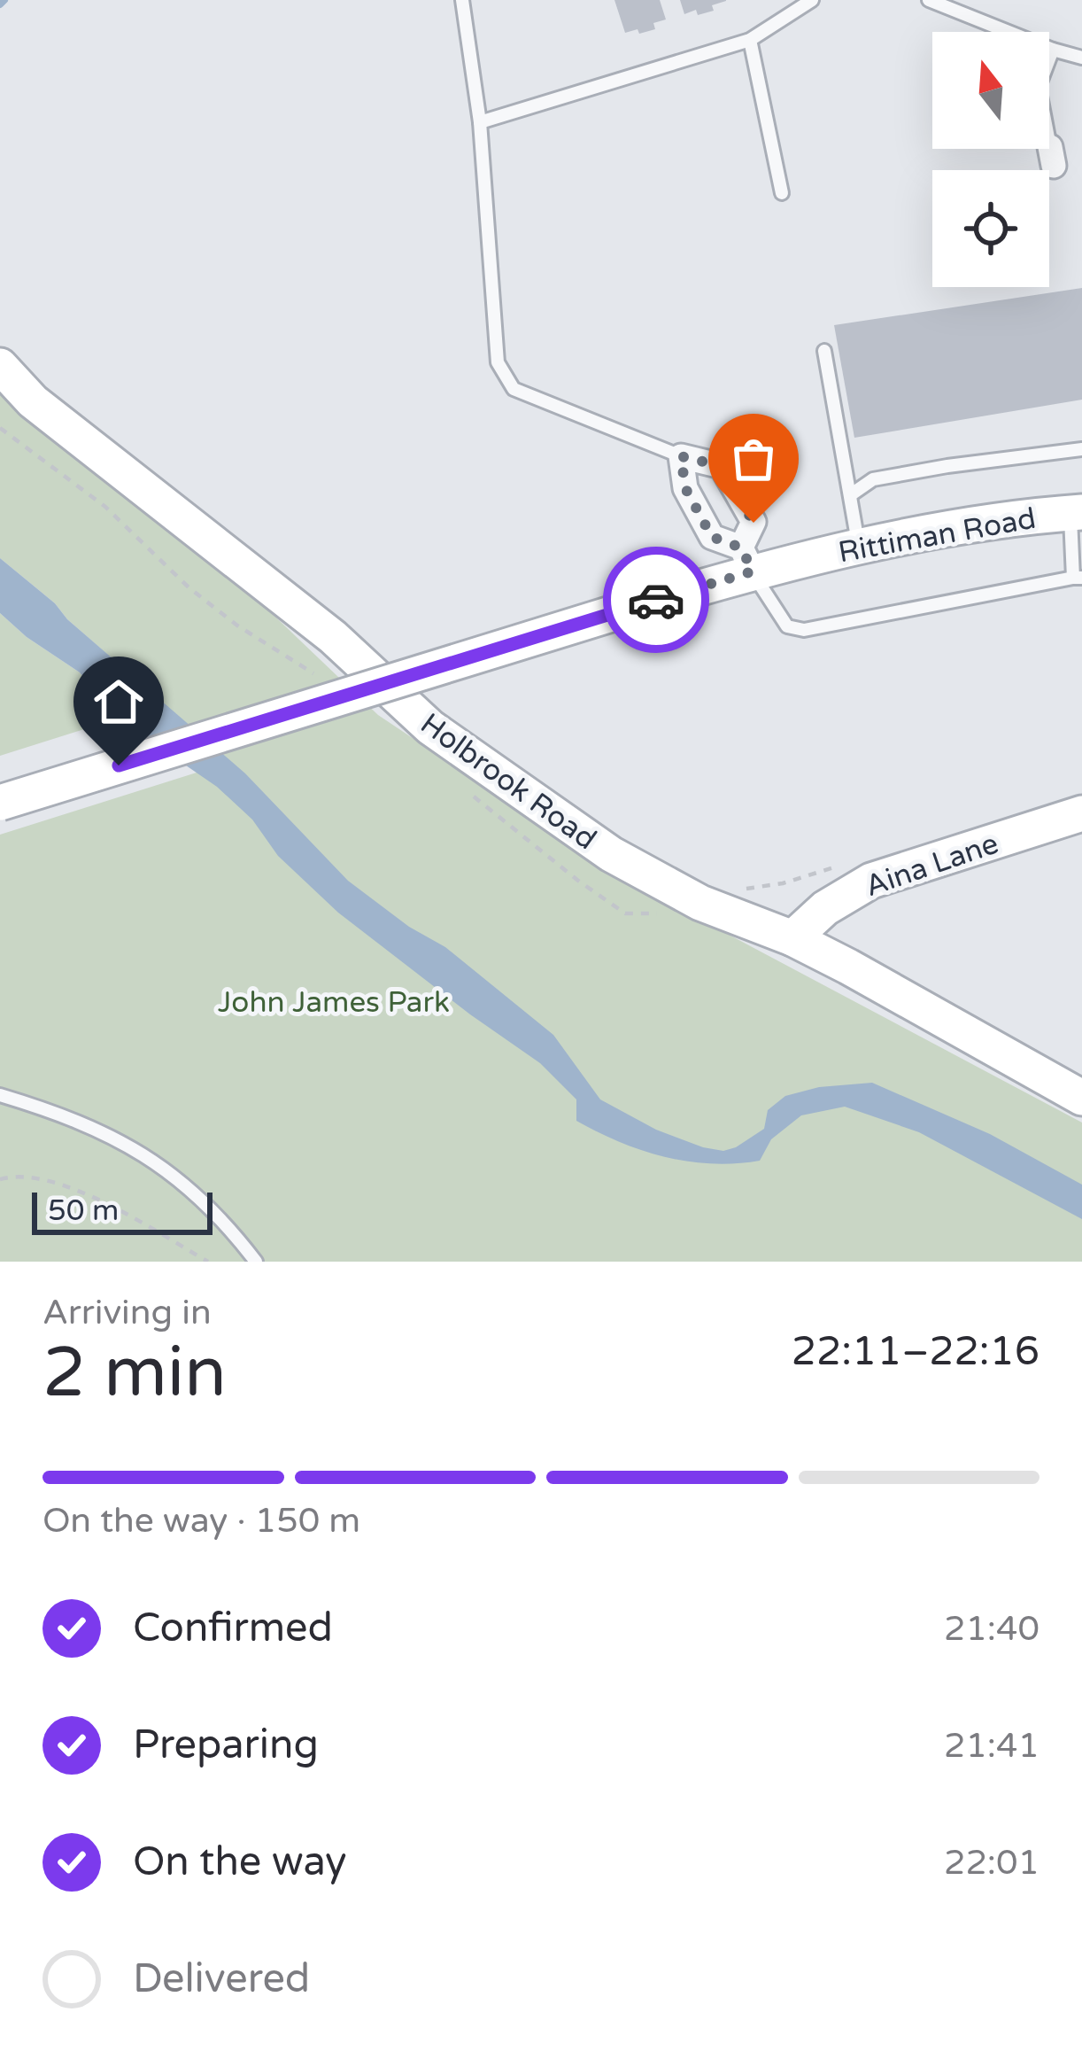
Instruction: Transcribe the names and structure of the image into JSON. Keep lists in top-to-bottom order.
{
  "streets": {
    "street": ["Rittiman Road", "Holbrook Road", "Aina Lane"]
  },
  "crossings": [
    ["Holbrook Road", "Aina Lane"]
  ],
  "parks": ["John James Park"],
  "scale_bar": "50 m",
  "north": "top",
  "page": {
    "scale": "50 m",
    "heading": ["2 min", "Arriving in", "22:11–22:16"],
    "bar": "On the way · 150 m",
    "list": [
      ["Confirmed", "21:40"],
      ["Preparing", "21:41"],
      ["On the way", "22:01"],
      "Delivered"
    ]
  }
}
